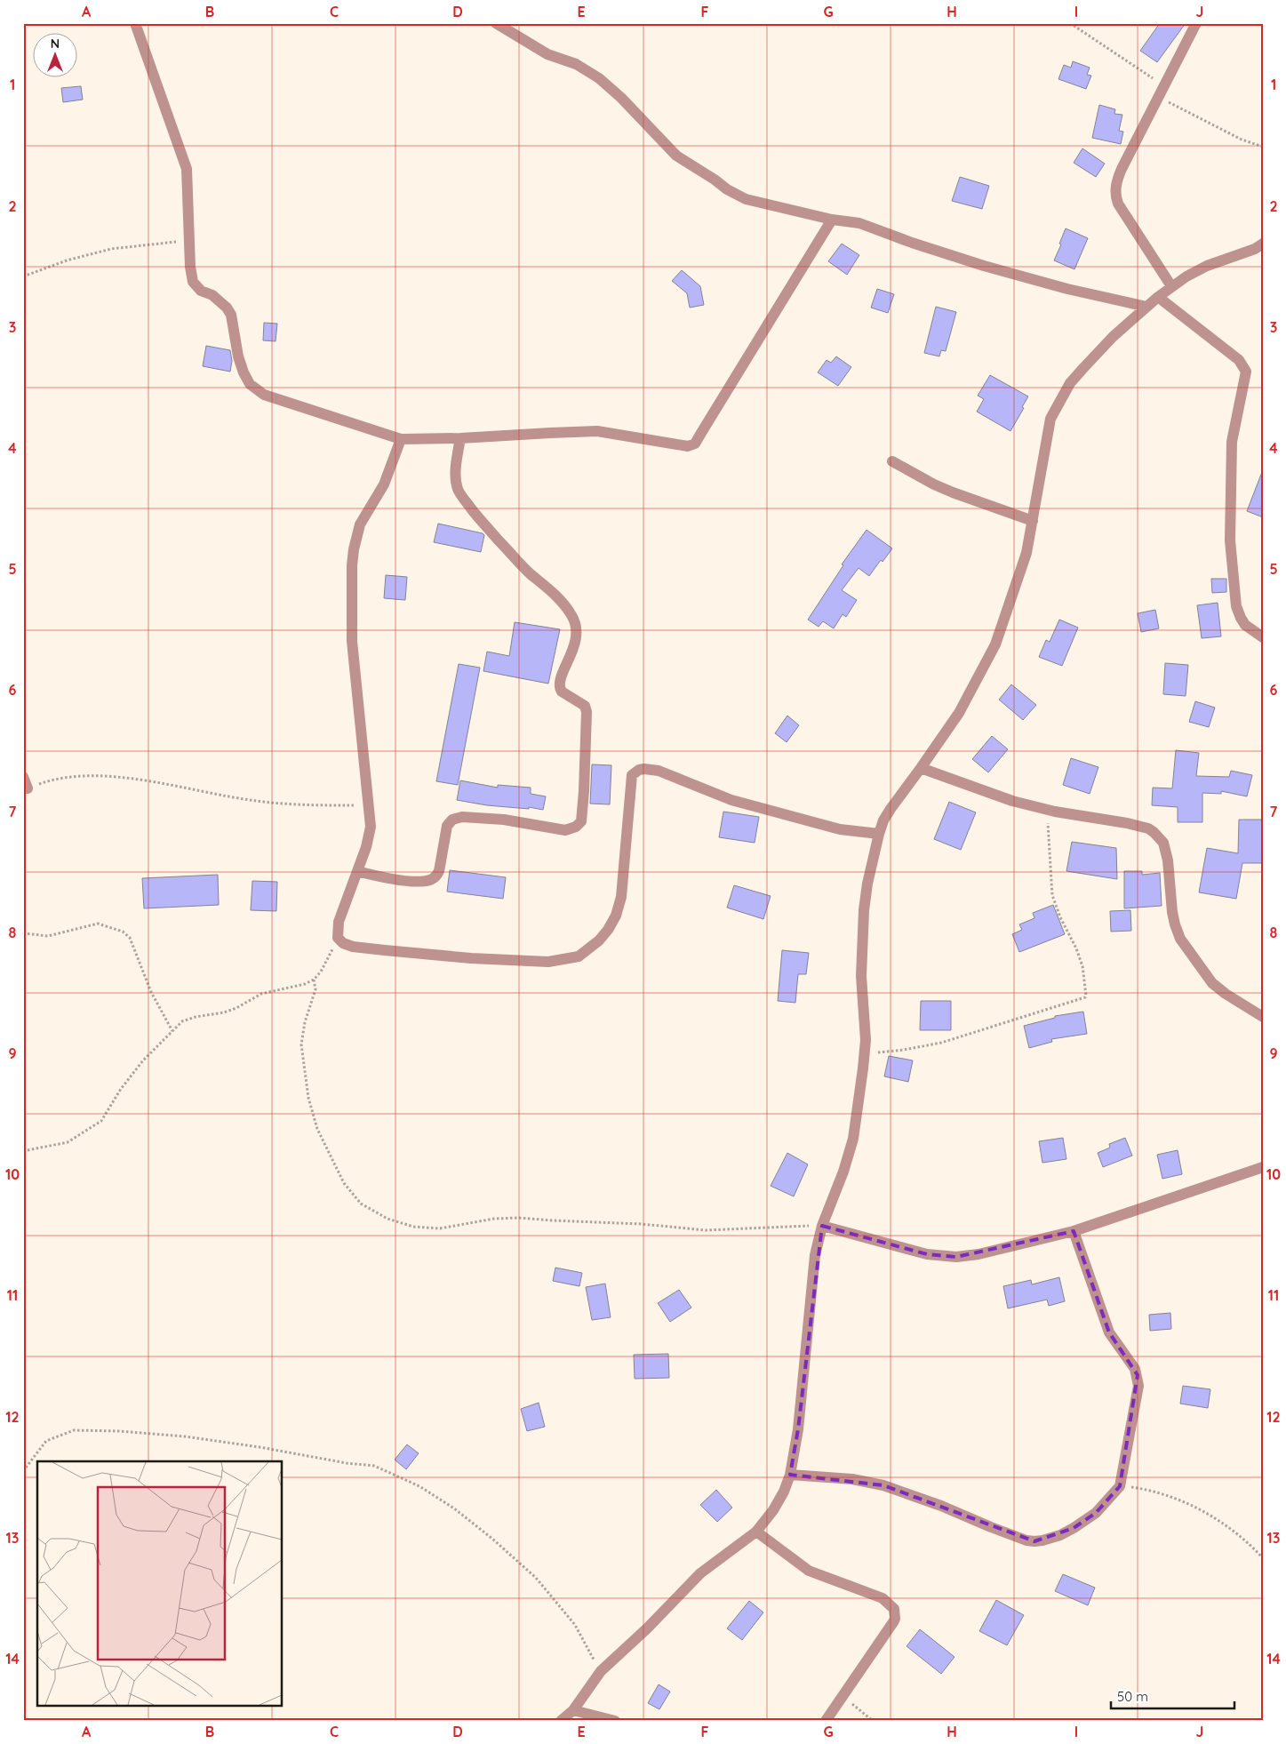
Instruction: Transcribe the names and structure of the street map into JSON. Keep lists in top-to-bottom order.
{
  "scale_bar": "50 m",
  "north": "top",
  "grid": {
    "columns": [
      "A",
      "B",
      "C",
      "D",
      "E",
      "F",
      "G",
      "H",
      "I",
      "J"
    ],
    "rows": [
      "1",
      "2",
      "3",
      "4",
      "5",
      "6",
      "7",
      "8",
      "9",
      "10",
      "11",
      "12",
      "13",
      "14"
    ]
  }
}
